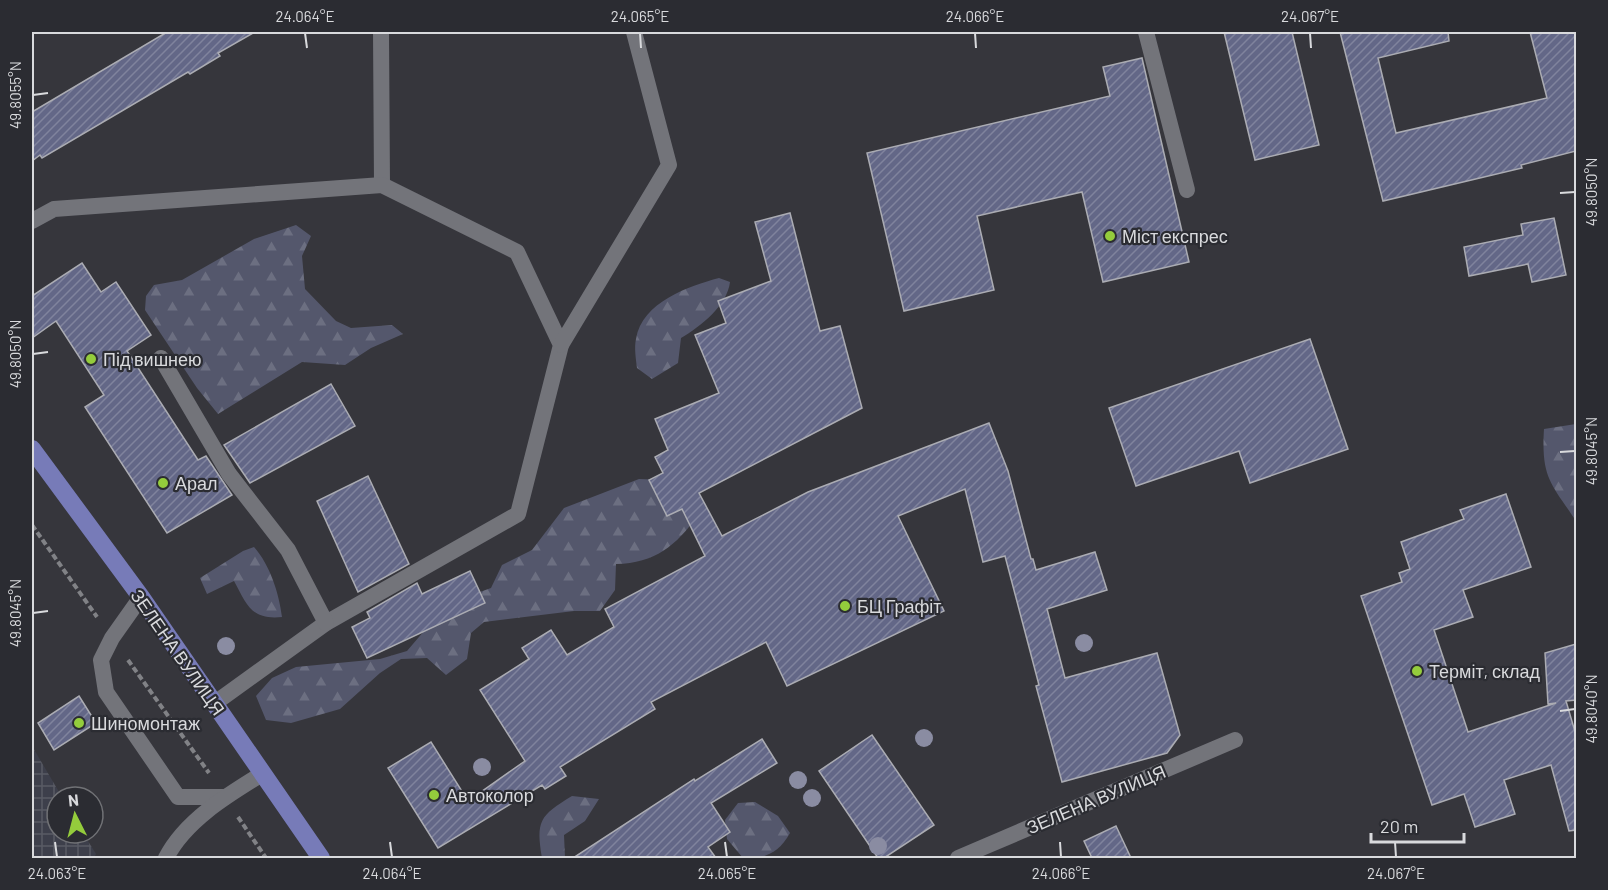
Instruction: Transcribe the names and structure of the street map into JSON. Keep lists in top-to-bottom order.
{
  "streets": {
    "main road": ["ЗЕЛЕНА ВУЛИЦЯ"]
  },
  "places": [
    "Міст експрес",
    "Під вишнею",
    "Арал",
    "БЦ Графіт",
    "Терміт, склад",
    "Шиномонтаж",
    "Автоколор"
  ],
  "scale_bar": "20 m",
  "north": "top",
  "coordinates": [
    "24.064°E",
    "24.065°E",
    "24.066°E",
    "24.067°E",
    "49.8055°N",
    "49.8050°N",
    "49.8045°N",
    "49.8040°N",
    "24.063°E"
  ]
}
